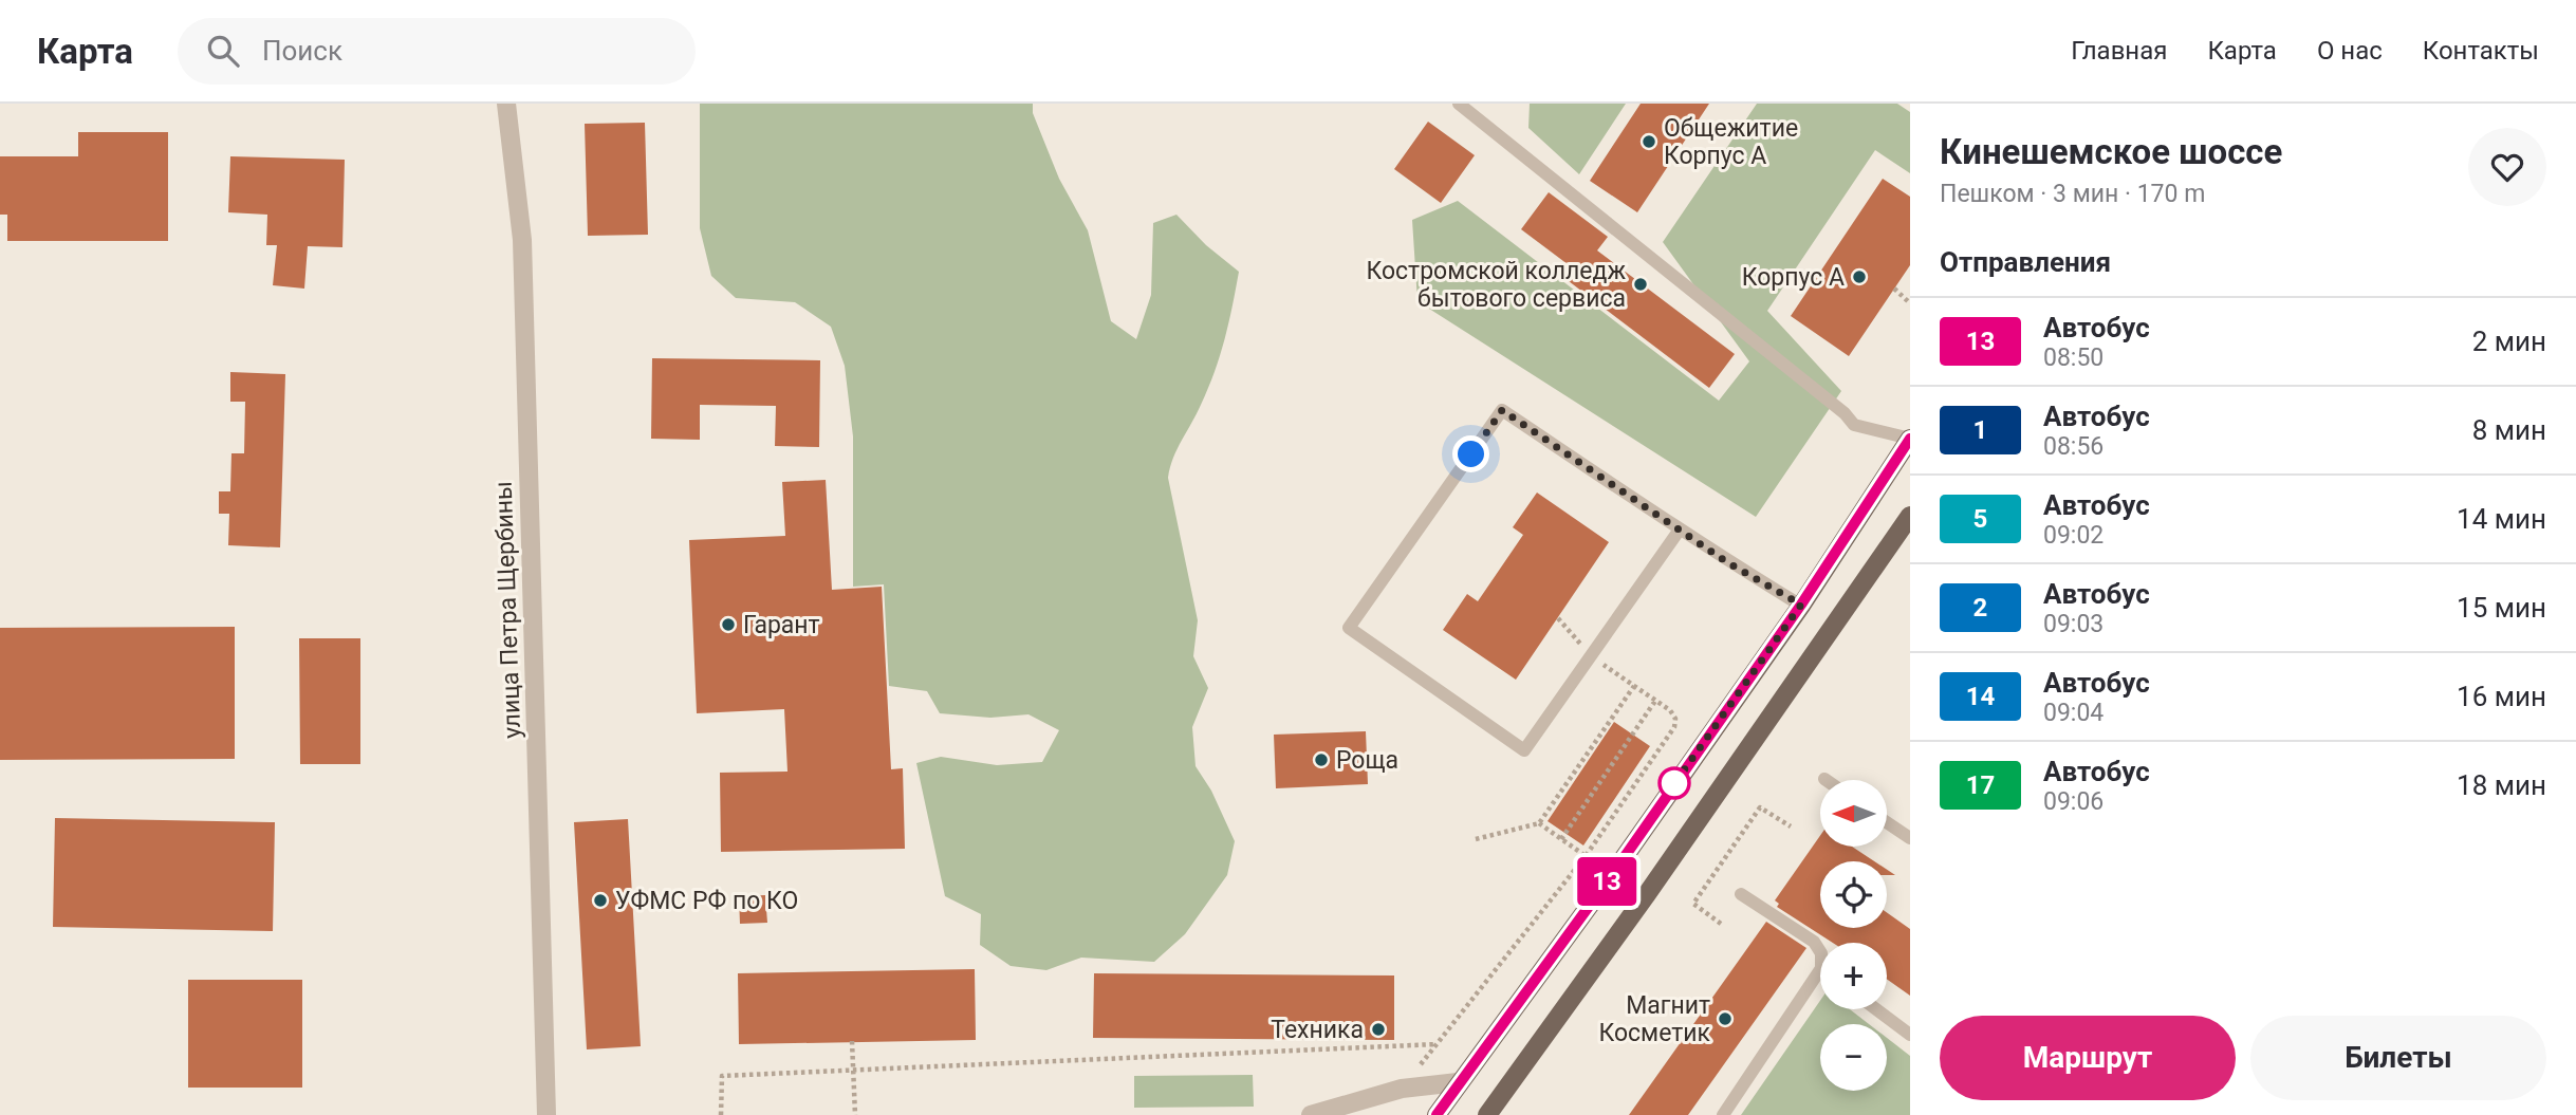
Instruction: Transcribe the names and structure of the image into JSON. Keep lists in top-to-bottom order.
{
  "streets": {
    "street": ["улица Петра Щербины"]
  },
  "places": [
    "Общежитие Корпус А",
    "Корпус А",
    "Костромской колледж бытового сервиса",
    "Гарант",
    "Роща",
    "УФМС РФ по КО",
    "Магнит Косметик",
    "Техника"
  ],
  "lines": ["bus line 13"],
  "north": "left",
  "page": {
    "header": "Карта",
    "search": "Поиск",
    "nav": [
      "Главная",
      "Карта",
      "О нас",
      "Контакты"
    ],
    "on_map": "13",
    "heading": [
      ["Кинешемское шоссе", "Пешком · 3 мин · 170 m"],
      "Отправления"
    ],
    "list": [
      {
        "mark": "13",
        "name": "Автобус",
        "note": "08:50",
        "value": "2 мин"
      },
      {
        "mark": "1",
        "name": "Автобус",
        "note": "08:56",
        "value": "8 мин"
      },
      {
        "mark": "5",
        "name": "Автобус",
        "note": "09:02",
        "value": "14 мин"
      },
      {
        "mark": "2",
        "name": "Автобус",
        "note": "09:03",
        "value": "15 мин"
      },
      {
        "mark": "14",
        "name": "Автобус",
        "note": "09:04",
        "value": "16 мин"
      },
      {
        "mark": "17",
        "name": "Автобус",
        "note": "09:06",
        "value": "18 мин"
      }
    ],
    "map_buttons": ["+", "−"],
    "buttons": ["Маршрут", "Билеты"]
  }
}
